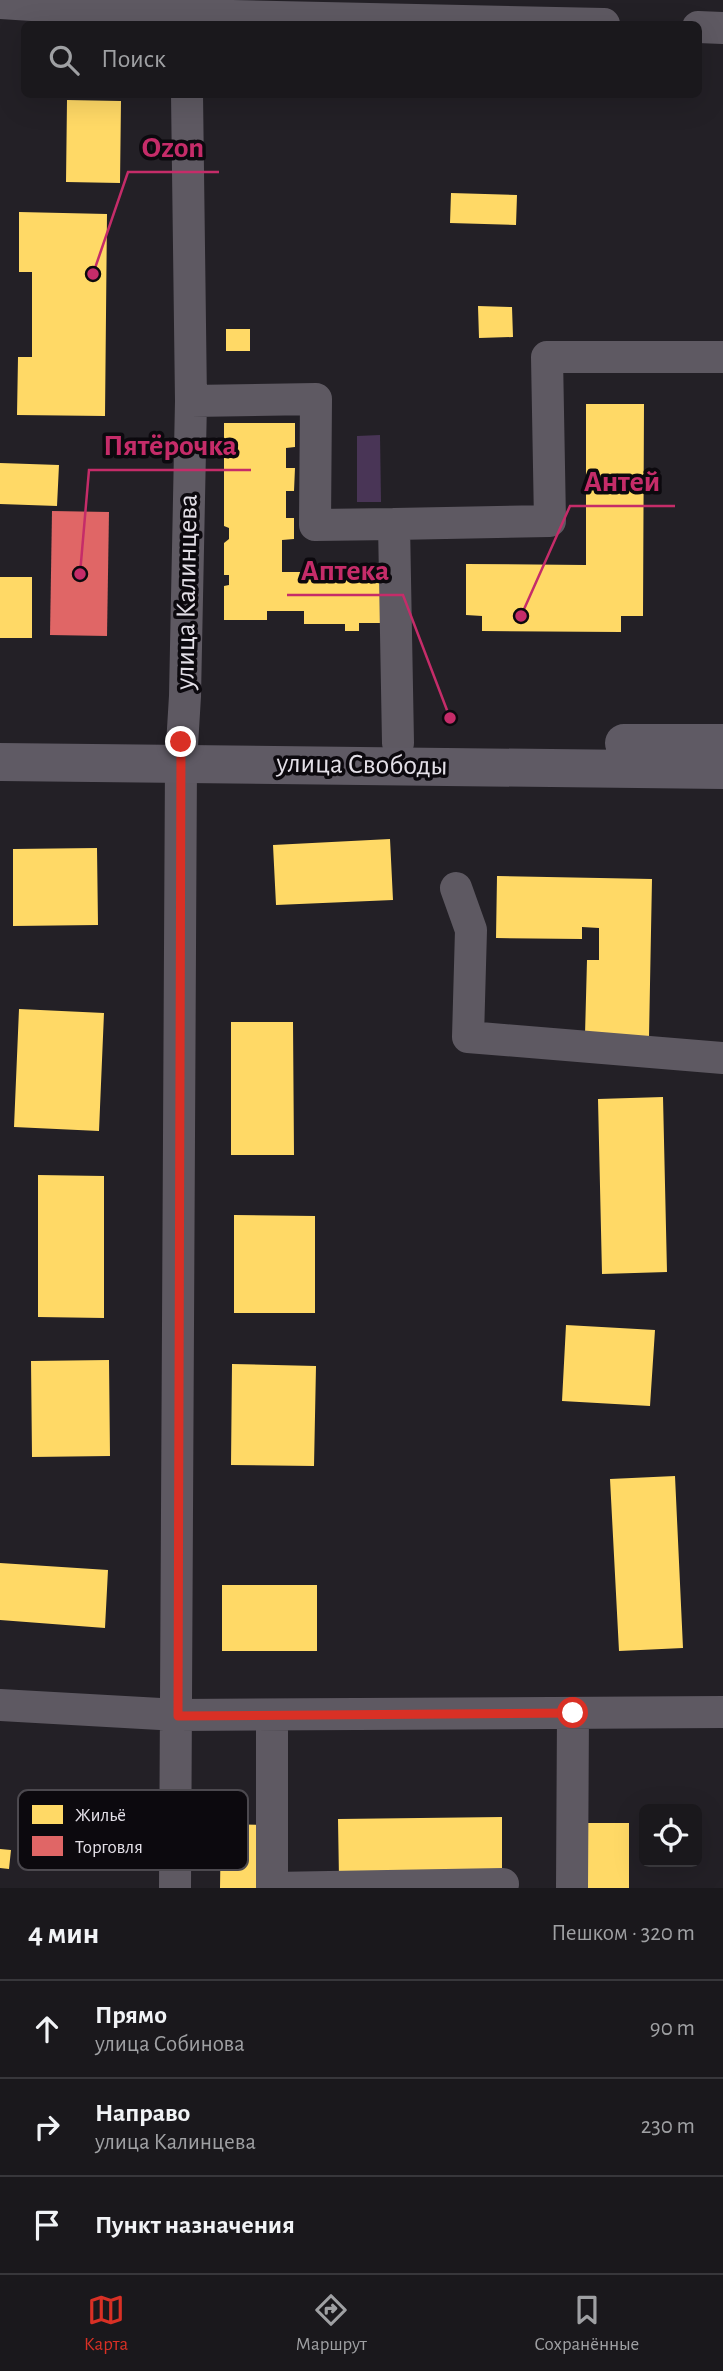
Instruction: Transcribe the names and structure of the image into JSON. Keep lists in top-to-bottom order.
{
  "streets": {
    "main road": ["улица Свободы"],
    "street": ["улица Калинцева"]
  },
  "crossings": [
    ["улица Калинцева", "улица Свободы"]
  ],
  "places": [
    "Ozon",
    "Пятёрочка",
    "Антей",
    "Аптека"
  ],
  "legend": ["Жильё", "Торговля"],
  "page": {
    "search": "Поиск",
    "heading": ["4 мин", "Пешком · 320 m"],
    "list": [
      ["Прямо", "улица Собинова", "90 m"],
      ["Направо", "улица Калинцева", "230 m"],
      "Пункт назначения"
    ],
    "nav": ["Карта", "Маршрут", "Сохранённые"]
  }
}
